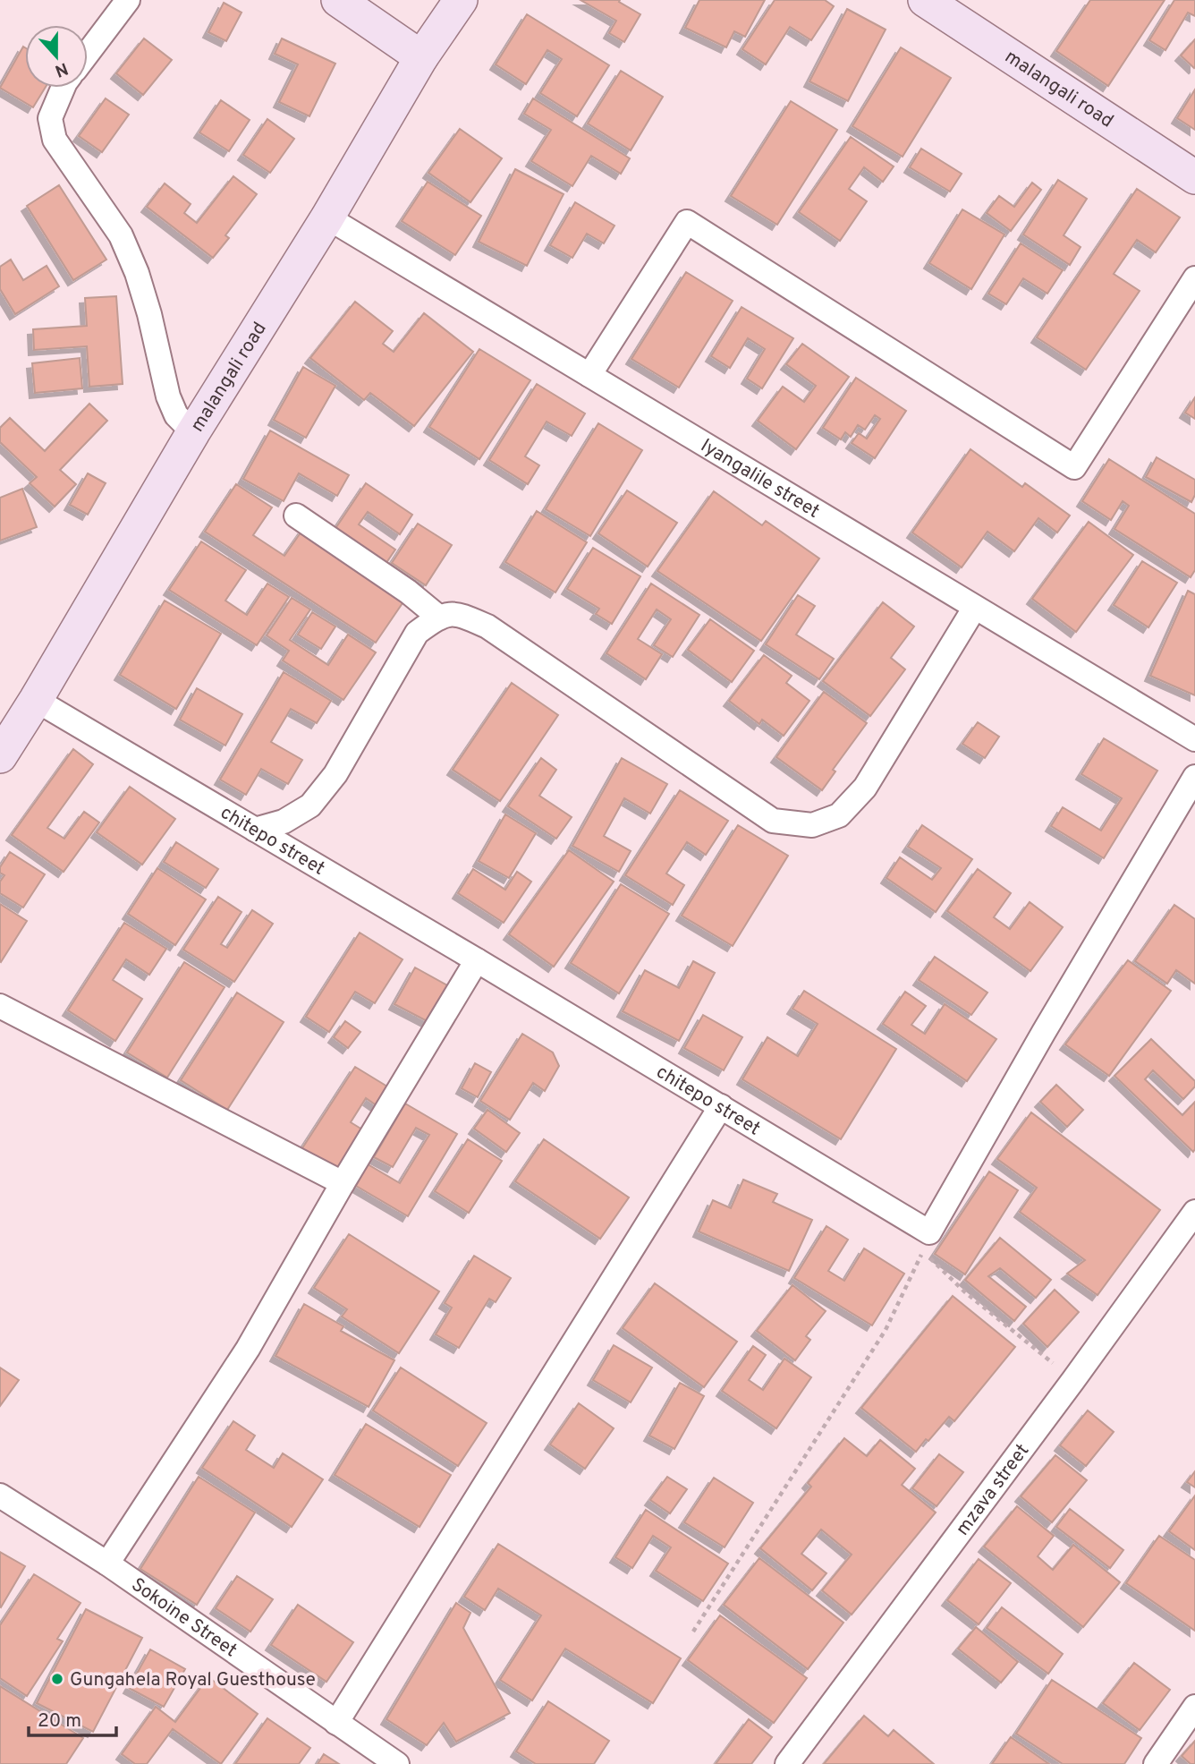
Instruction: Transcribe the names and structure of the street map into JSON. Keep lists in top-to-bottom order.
{
  "streets": {
    "street": [
      "malangali road",
      "lyangalile street",
      "chitepo street",
      "mzava street",
      "Sokoine Street"
    ]
  },
  "crossings": [
    ["malangali road", "lyangalile street"],
    ["malangali road", "chitepo street"]
  ],
  "places": ["Gungahela Royal Guesthouse"],
  "scale_bar": "20 m",
  "north": "bottom"
}
